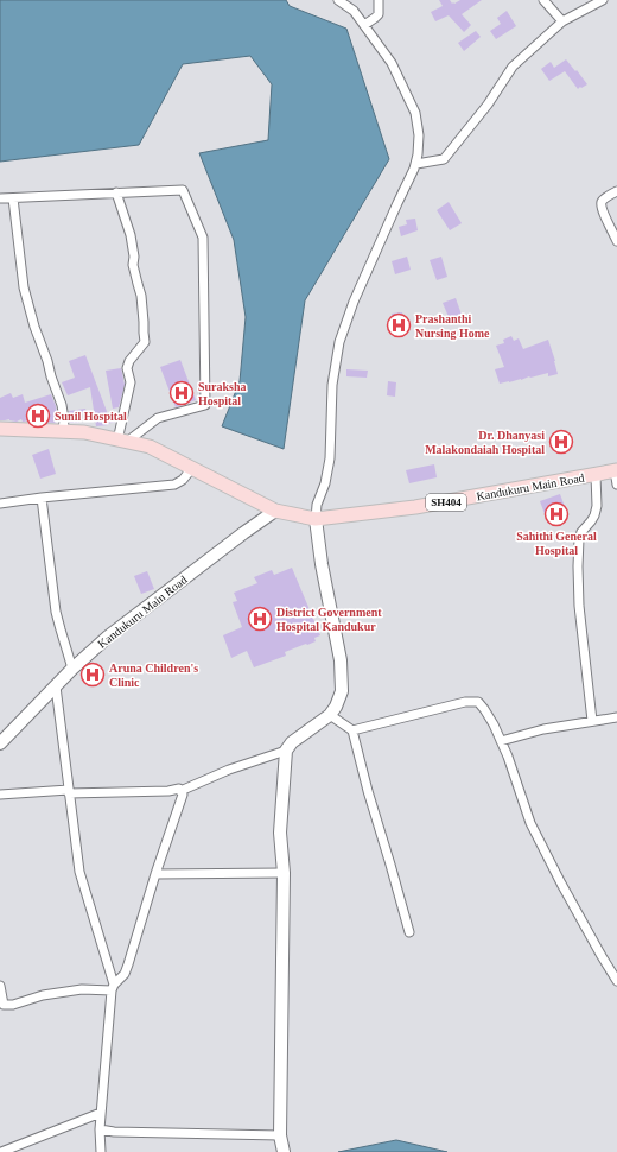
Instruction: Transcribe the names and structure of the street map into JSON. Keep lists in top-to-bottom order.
{
  "streets": {
    "main road": ["Kandukuru Main Road", "SH404"]
  },
  "places": {
    "hospital": [
      "Prashanthi Nursing Home",
      "Suraksha Hospital",
      "Sunil Hospital",
      "Dr. Dhanyasi Malakondaiah Hospital",
      "Sahithi General Hospital",
      "District Government Hospital Kandukur",
      "Aruna Children's Clinic"
    ]
  }
}
